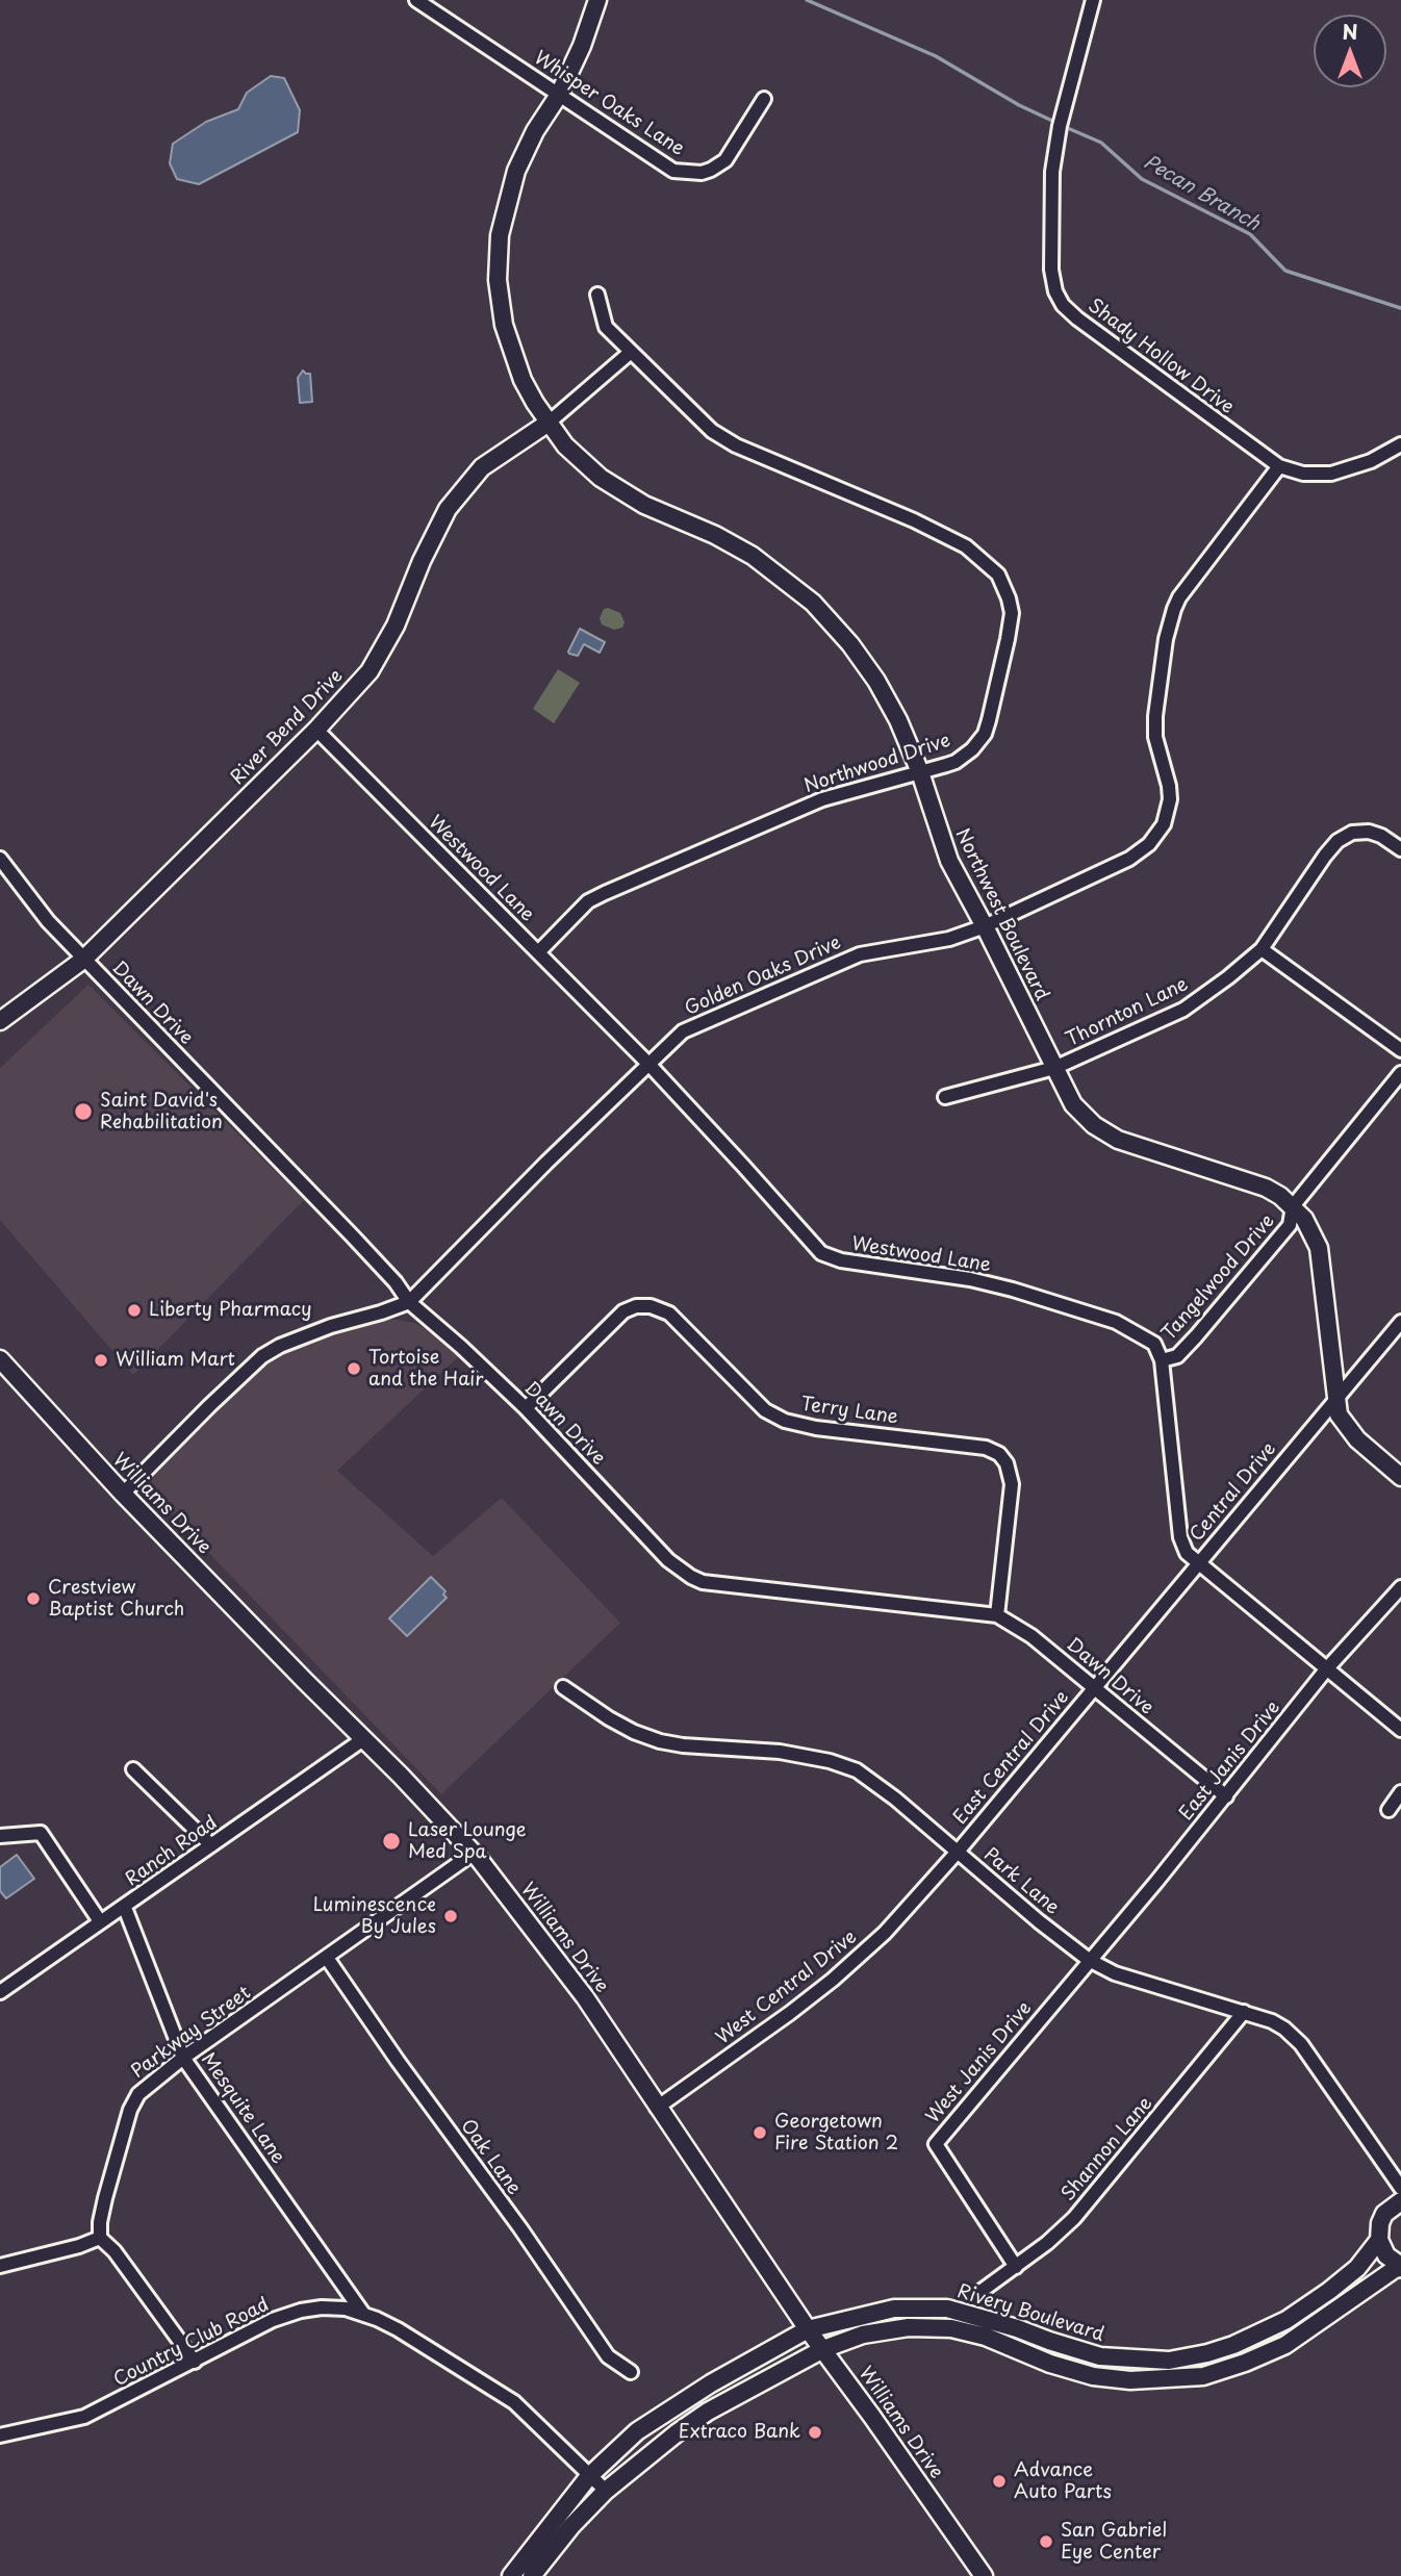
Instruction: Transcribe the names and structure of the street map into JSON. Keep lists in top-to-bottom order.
{
  "streets": {
    "street": [
      "Whisper Oaks Lane",
      "Shady Hollow Drive",
      "River Bend Drive",
      "Northwood Drive",
      "Westwood Lane",
      "Northwest Boulevard",
      "Golden Oaks Drive",
      "Dawn Drive",
      "Thornton Lane",
      "Tangelwood Drive",
      "Terry Lane",
      "Central Drive",
      "Williams Drive",
      "East Central Drive",
      "East Janis Drive",
      "Ranch Road",
      "Park Lane",
      "West Central Drive",
      "Parkway Street",
      "West Janis Drive",
      "Mesquite Lane",
      "Shannon Lane",
      "Oak Lane",
      "Rivery Boulevard",
      "Country Club Road"
    ]
  },
  "crossings": [
    ["Whisper Oaks Lane", "Northwest Boulevard"],
    ["Shady Hollow Drive", "Golden Oaks Drive"],
    ["River Bend Drive", "Westwood Lane"],
    ["River Bend Drive", "Northwest Boulevard"],
    ["River Bend Drive", "Dawn Drive"],
    ["Northwood Drive", "Westwood Lane"],
    ["Northwood Drive", "Northwest Boulevard"],
    ["Westwood Lane", "Golden Oaks Drive"],
    ["Westwood Lane", "Tangelwood Drive"],
    ["Northwest Boulevard", "Golden Oaks Drive"],
    ["Northwest Boulevard", "Thornton Lane"],
    ["Northwest Boulevard", "Tangelwood Drive"],
    ["Northwest Boulevard", "Central Drive"],
    ["Golden Oaks Drive", "Dawn Drive"],
    ["Golden Oaks Drive", "Williams Drive"],
    ["Dawn Drive", "Terry Lane"],
    ["Dawn Drive", "Central Drive"],
    ["Dawn Drive", "East Central Drive"],
    ["Dawn Drive", "East Janis Drive"],
    ["Central Drive", "East Central Drive"],
    ["Williams Drive", "Ranch Road"],
    ["Williams Drive", "West Central Drive"],
    ["Williams Drive", "Parkway Street"],
    ["Williams Drive", "Rivery Boulevard"],
    ["East Central Drive", "Park Lane"],
    ["East Central Drive", "West Central Drive"],
    ["East Janis Drive", "Park Lane"],
    ["East Janis Drive", "West Janis Drive"],
    ["Ranch Road", "Mesquite Lane"],
    ["Park Lane", "West Central Drive"],
    ["Park Lane", "West Janis Drive"],
    ["Park Lane", "Shannon Lane"],
    ["Parkway Street", "Mesquite Lane"],
    ["Parkway Street", "Oak Lane"],
    ["West Janis Drive", "Shannon Lane"],
    ["Mesquite Lane", "Country Club Road"],
    ["Rivery Boulevard", "Country Club Road"]
  ],
  "water": ["Pecan Branch"],
  "places": [
    "Saint David's Rehabilitation",
    "Liberty Pharmacy",
    "William Mart",
    "Tortoise and the Hair",
    "Crestview Baptist Church",
    "Laser Lounge Med Spa",
    "Luminescence By Jules",
    "Georgetown Fire Station 2",
    "Extraco Bank",
    "Advance Auto Parts",
    "San Gabriel Eye Center"
  ],
  "north": "top"
}
